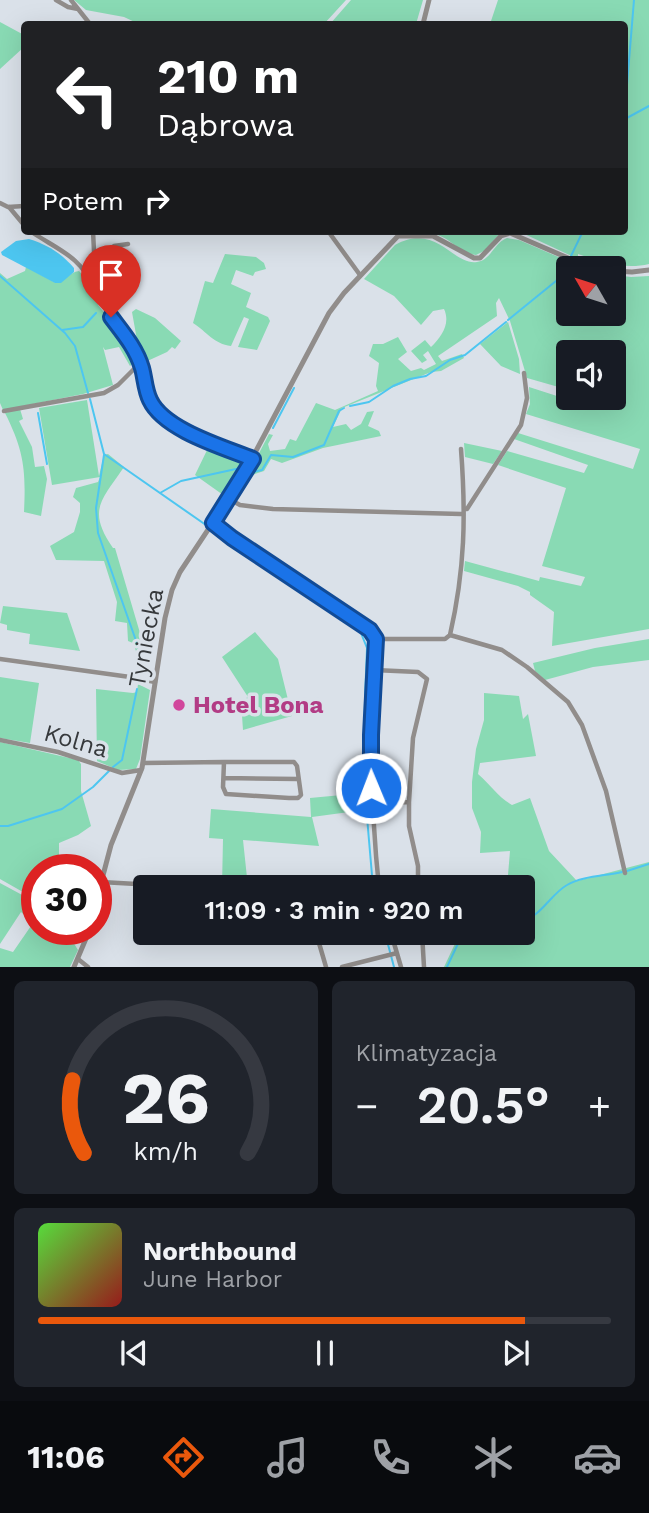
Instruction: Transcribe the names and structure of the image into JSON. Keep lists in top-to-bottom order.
{
  "streets": {
    "street": ["Tyniecka", "Kolna"]
  },
  "crossings": [
    ["Tyniecka", "Kolna"]
  ],
  "places": ["Hotel Bona"],
  "north": "top left",
  "page": {
    "turn": ["210 m", "Dąbrowa"],
    "then": "Potem",
    "limit": "30",
    "trip": "11:09 · 3 min · 920 m",
    "tile": "Klimatyzacja",
    "heat": ["−", "20.5°", "+"],
    "song": ["Northbound", "June Harbor"],
    "tabs": "11:06",
    "gauge": ["26", "km/h"]
  }
}
